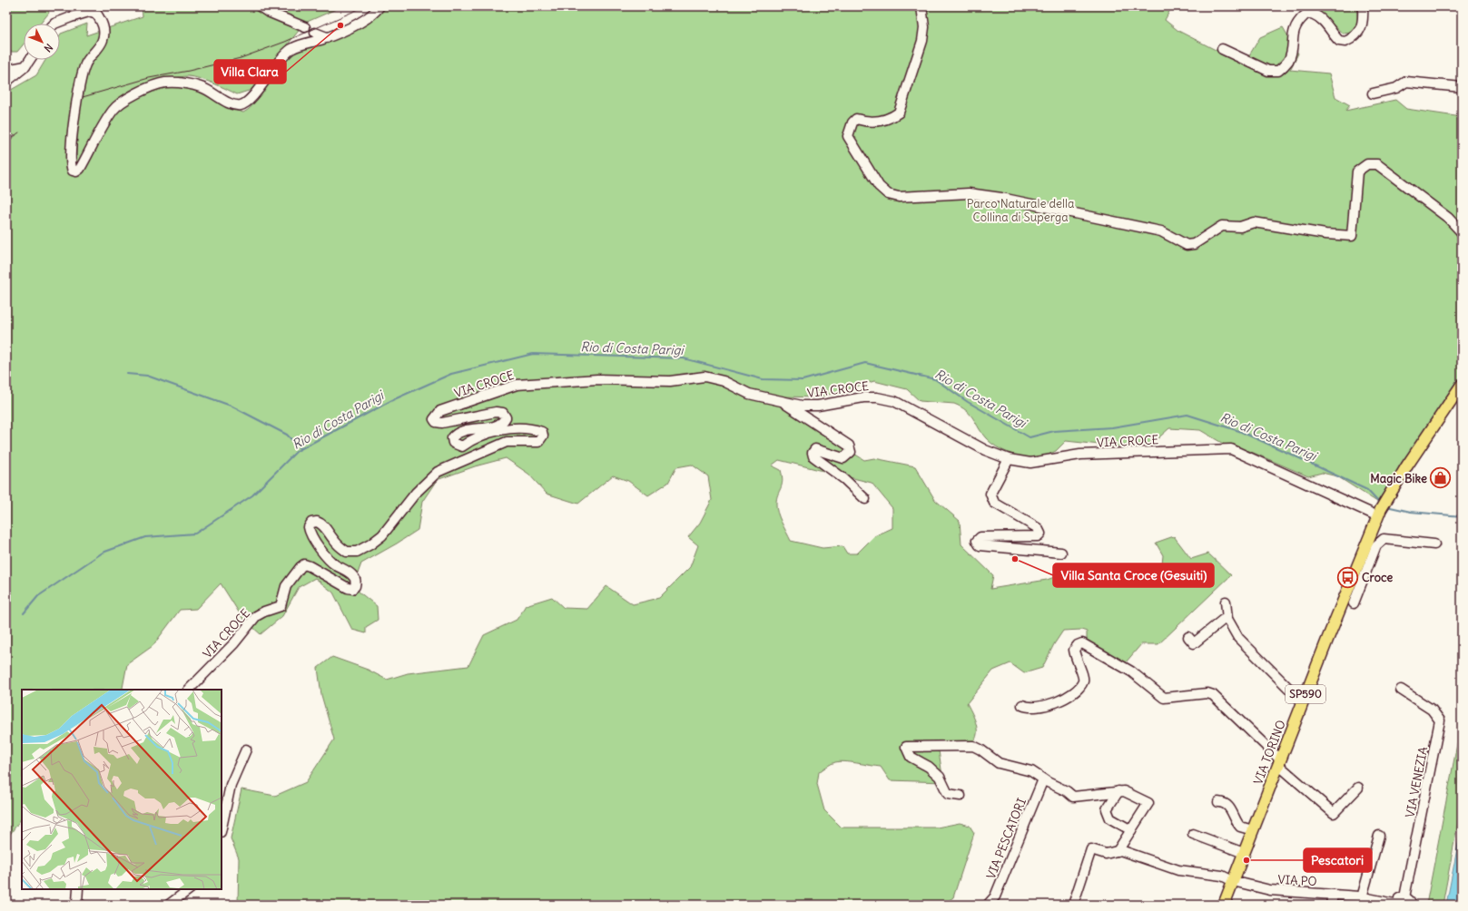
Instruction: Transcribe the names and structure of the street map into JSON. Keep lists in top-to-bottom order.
{
  "streets": {
    "main road": ["SP590", "VIA TORINO"],
    "street": [
      "VIA CROCE",
      "VIA VENEZIA",
      "VIA PESCATORI",
      "VIA PO"
    ]
  },
  "crossings": [
    ["VIA CROCE", "SP590"],
    ["VIA CROCE", "VIA TORINO"],
    ["SP590", "VIA TORINO"],
    ["VIA TORINO", "VIA PO"]
  ],
  "water": ["Rio di Costa Parigi"],
  "parks": ["Parco Naturale della Collina di Superga"],
  "places": {
    "other": ["Villa Clara", "Villa Santa Croce (Gesuiti)", "Pescatori"],
    "shop": ["Magic Bike"],
    "bus stop": ["Croce"]
  },
  "north": "bottom right"
}
